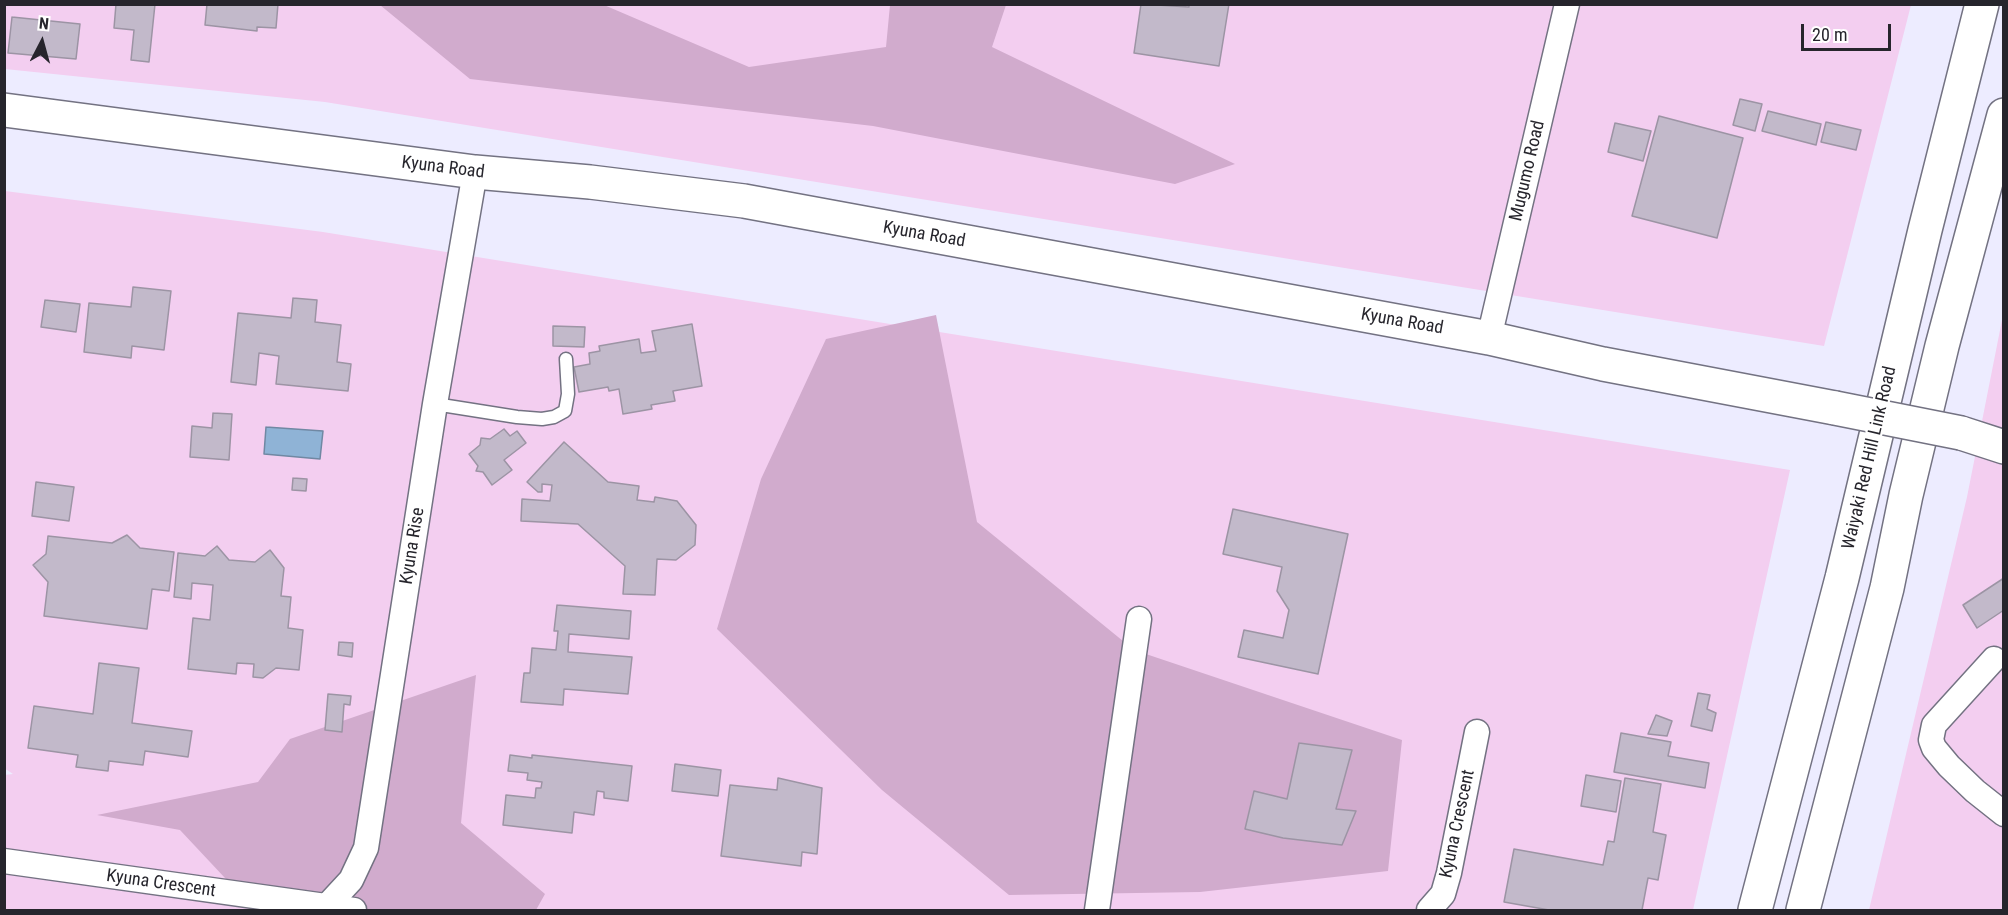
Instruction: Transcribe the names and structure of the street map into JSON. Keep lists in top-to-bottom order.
{
  "streets": {
    "main road": ["Kyuna Road", "Waiyaki Red Hill Link Road"],
    "street": ["Mugumo Road", "Kyuna Rise", "Kyuna Crescent"]
  },
  "crossings": [
    ["Kyuna Road", "Mugumo Road"],
    ["Kyuna Road", "Kyuna Rise"],
    ["Kyuna Rise", "Kyuna Crescent"]
  ],
  "scale_bar": "20 m",
  "north": "top"
}
